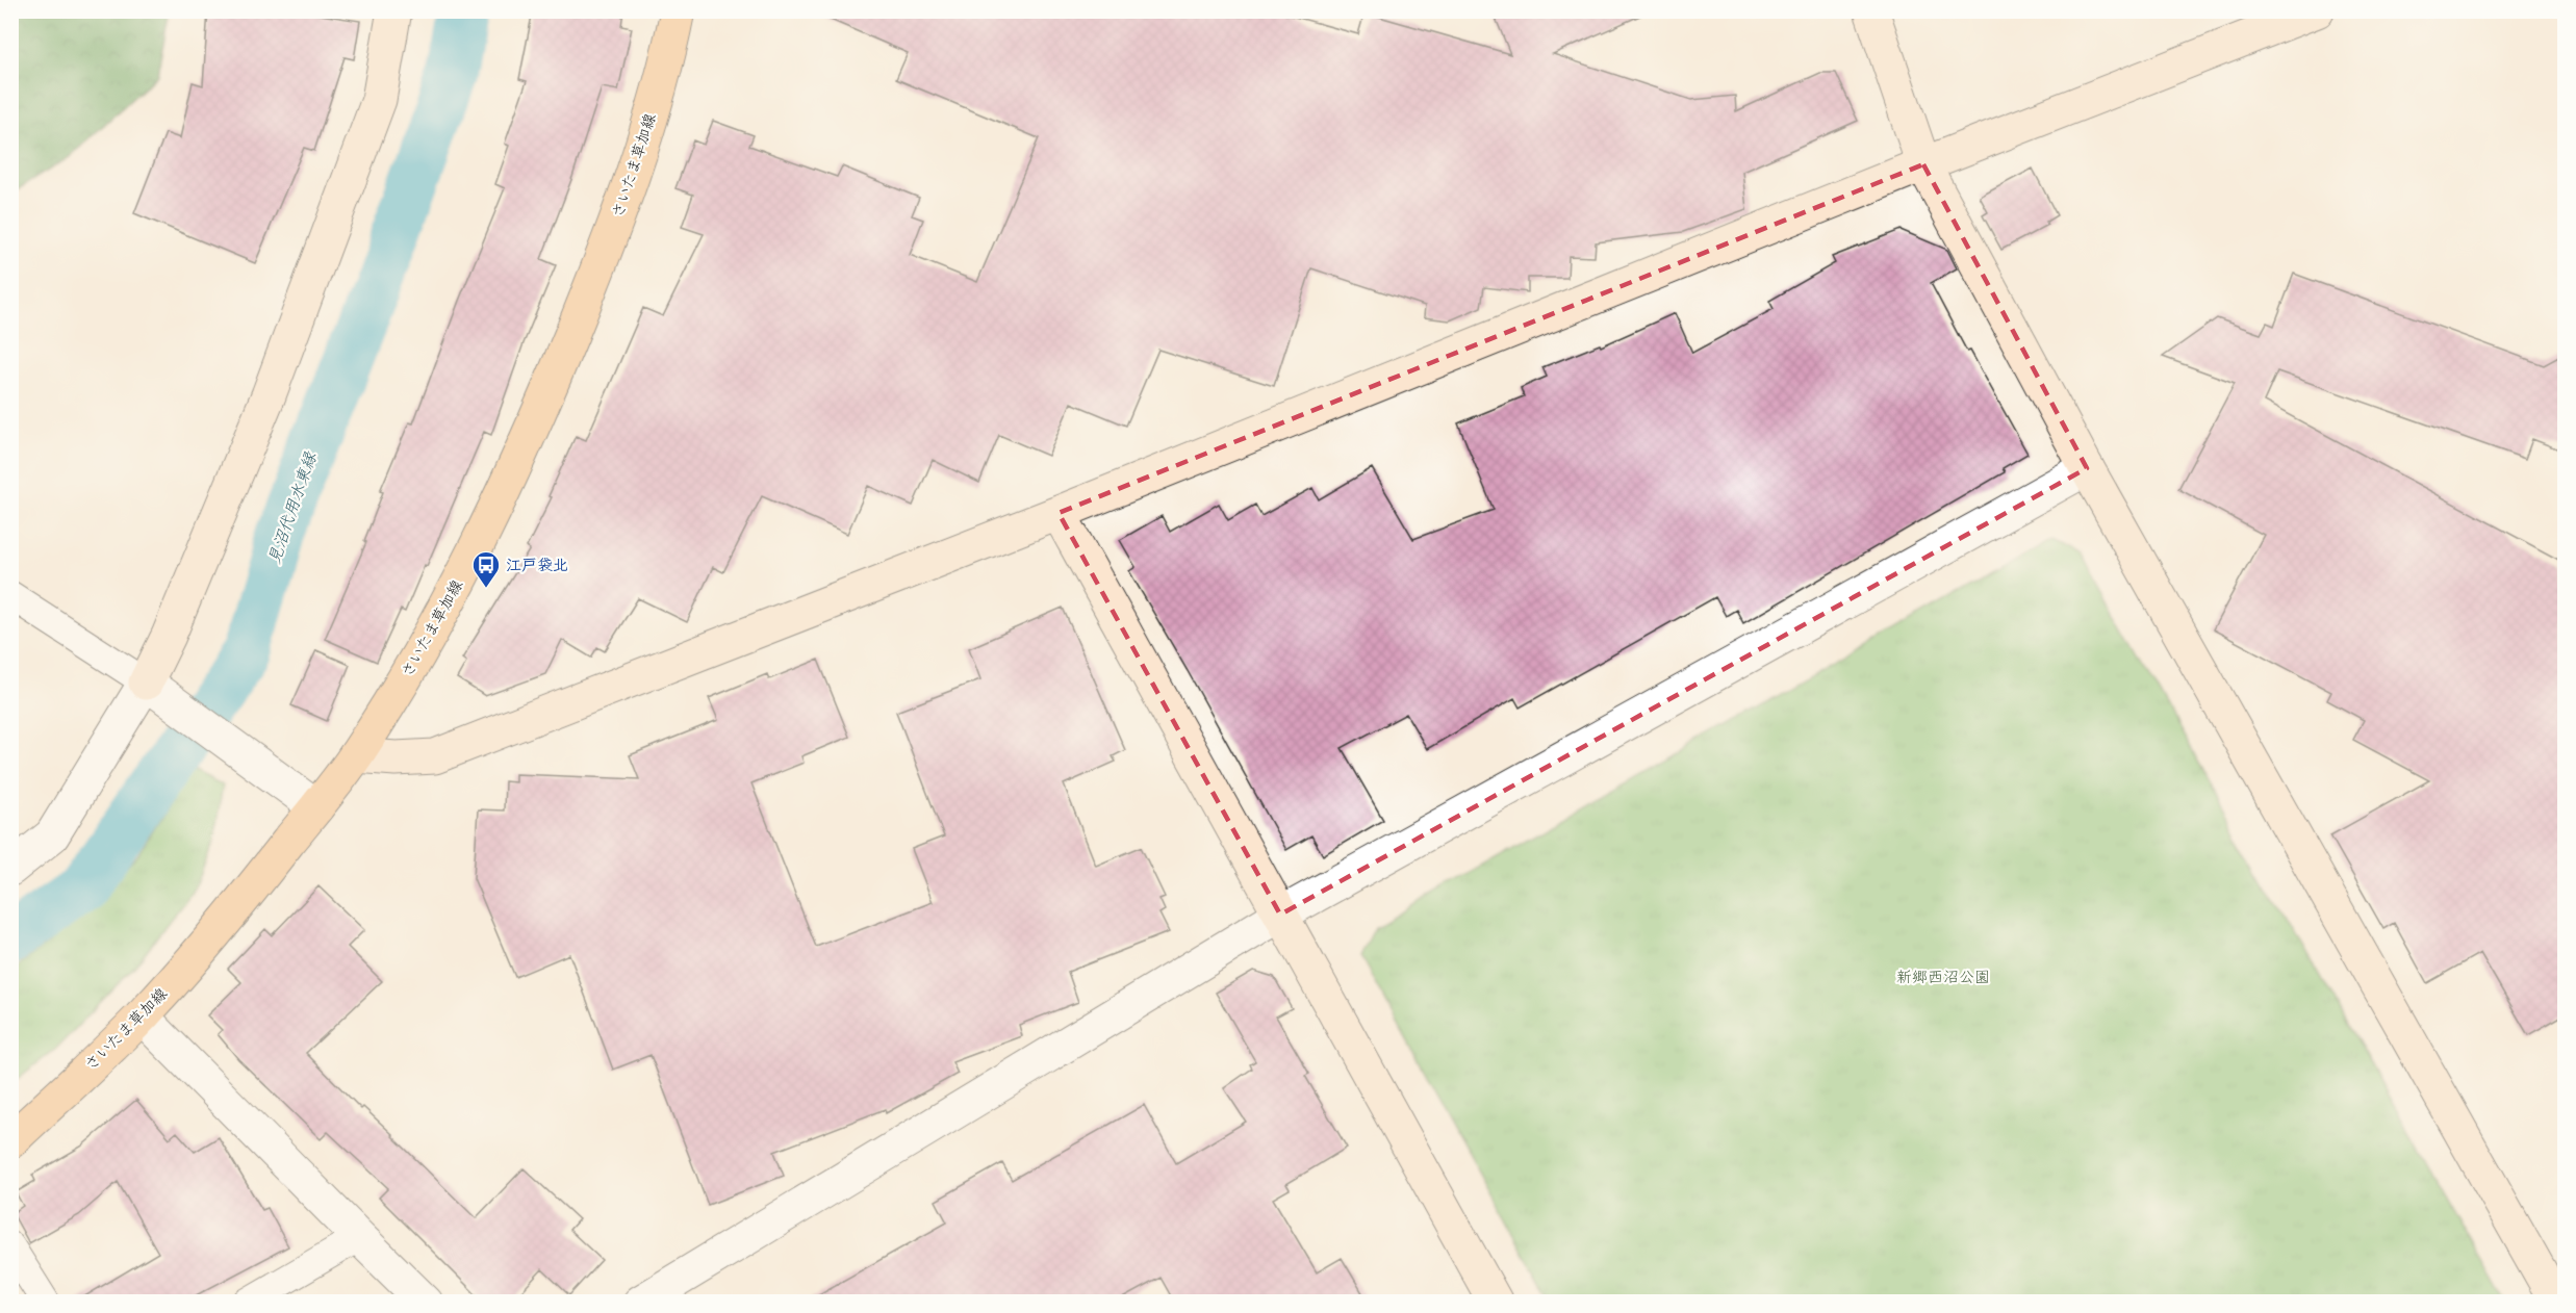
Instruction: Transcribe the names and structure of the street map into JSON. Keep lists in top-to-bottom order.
{
  "streets": {
    "main road": ["さいたま草加線"]
  },
  "water": ["見沼代用水東縁"],
  "parks": ["新郷西沼公園"],
  "places": {
    "bus stop": ["江戸袋北"]
  }
}
